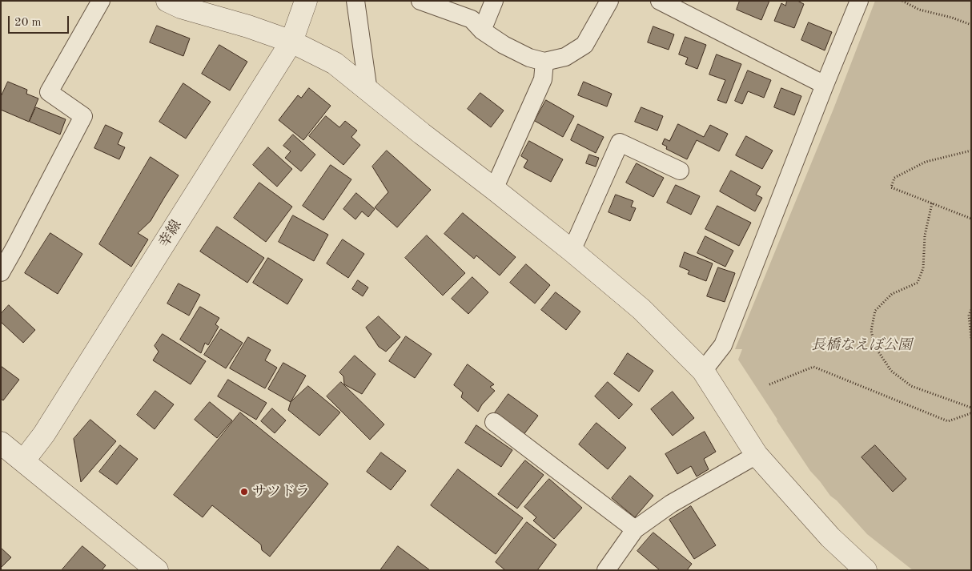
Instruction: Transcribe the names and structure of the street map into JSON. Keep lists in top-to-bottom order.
{
  "streets": {
    "street": ["幸線"]
  },
  "parks": ["長橋なえぼ公園"],
  "places": ["サツドラ"],
  "scale_bar": "20 m"
}
